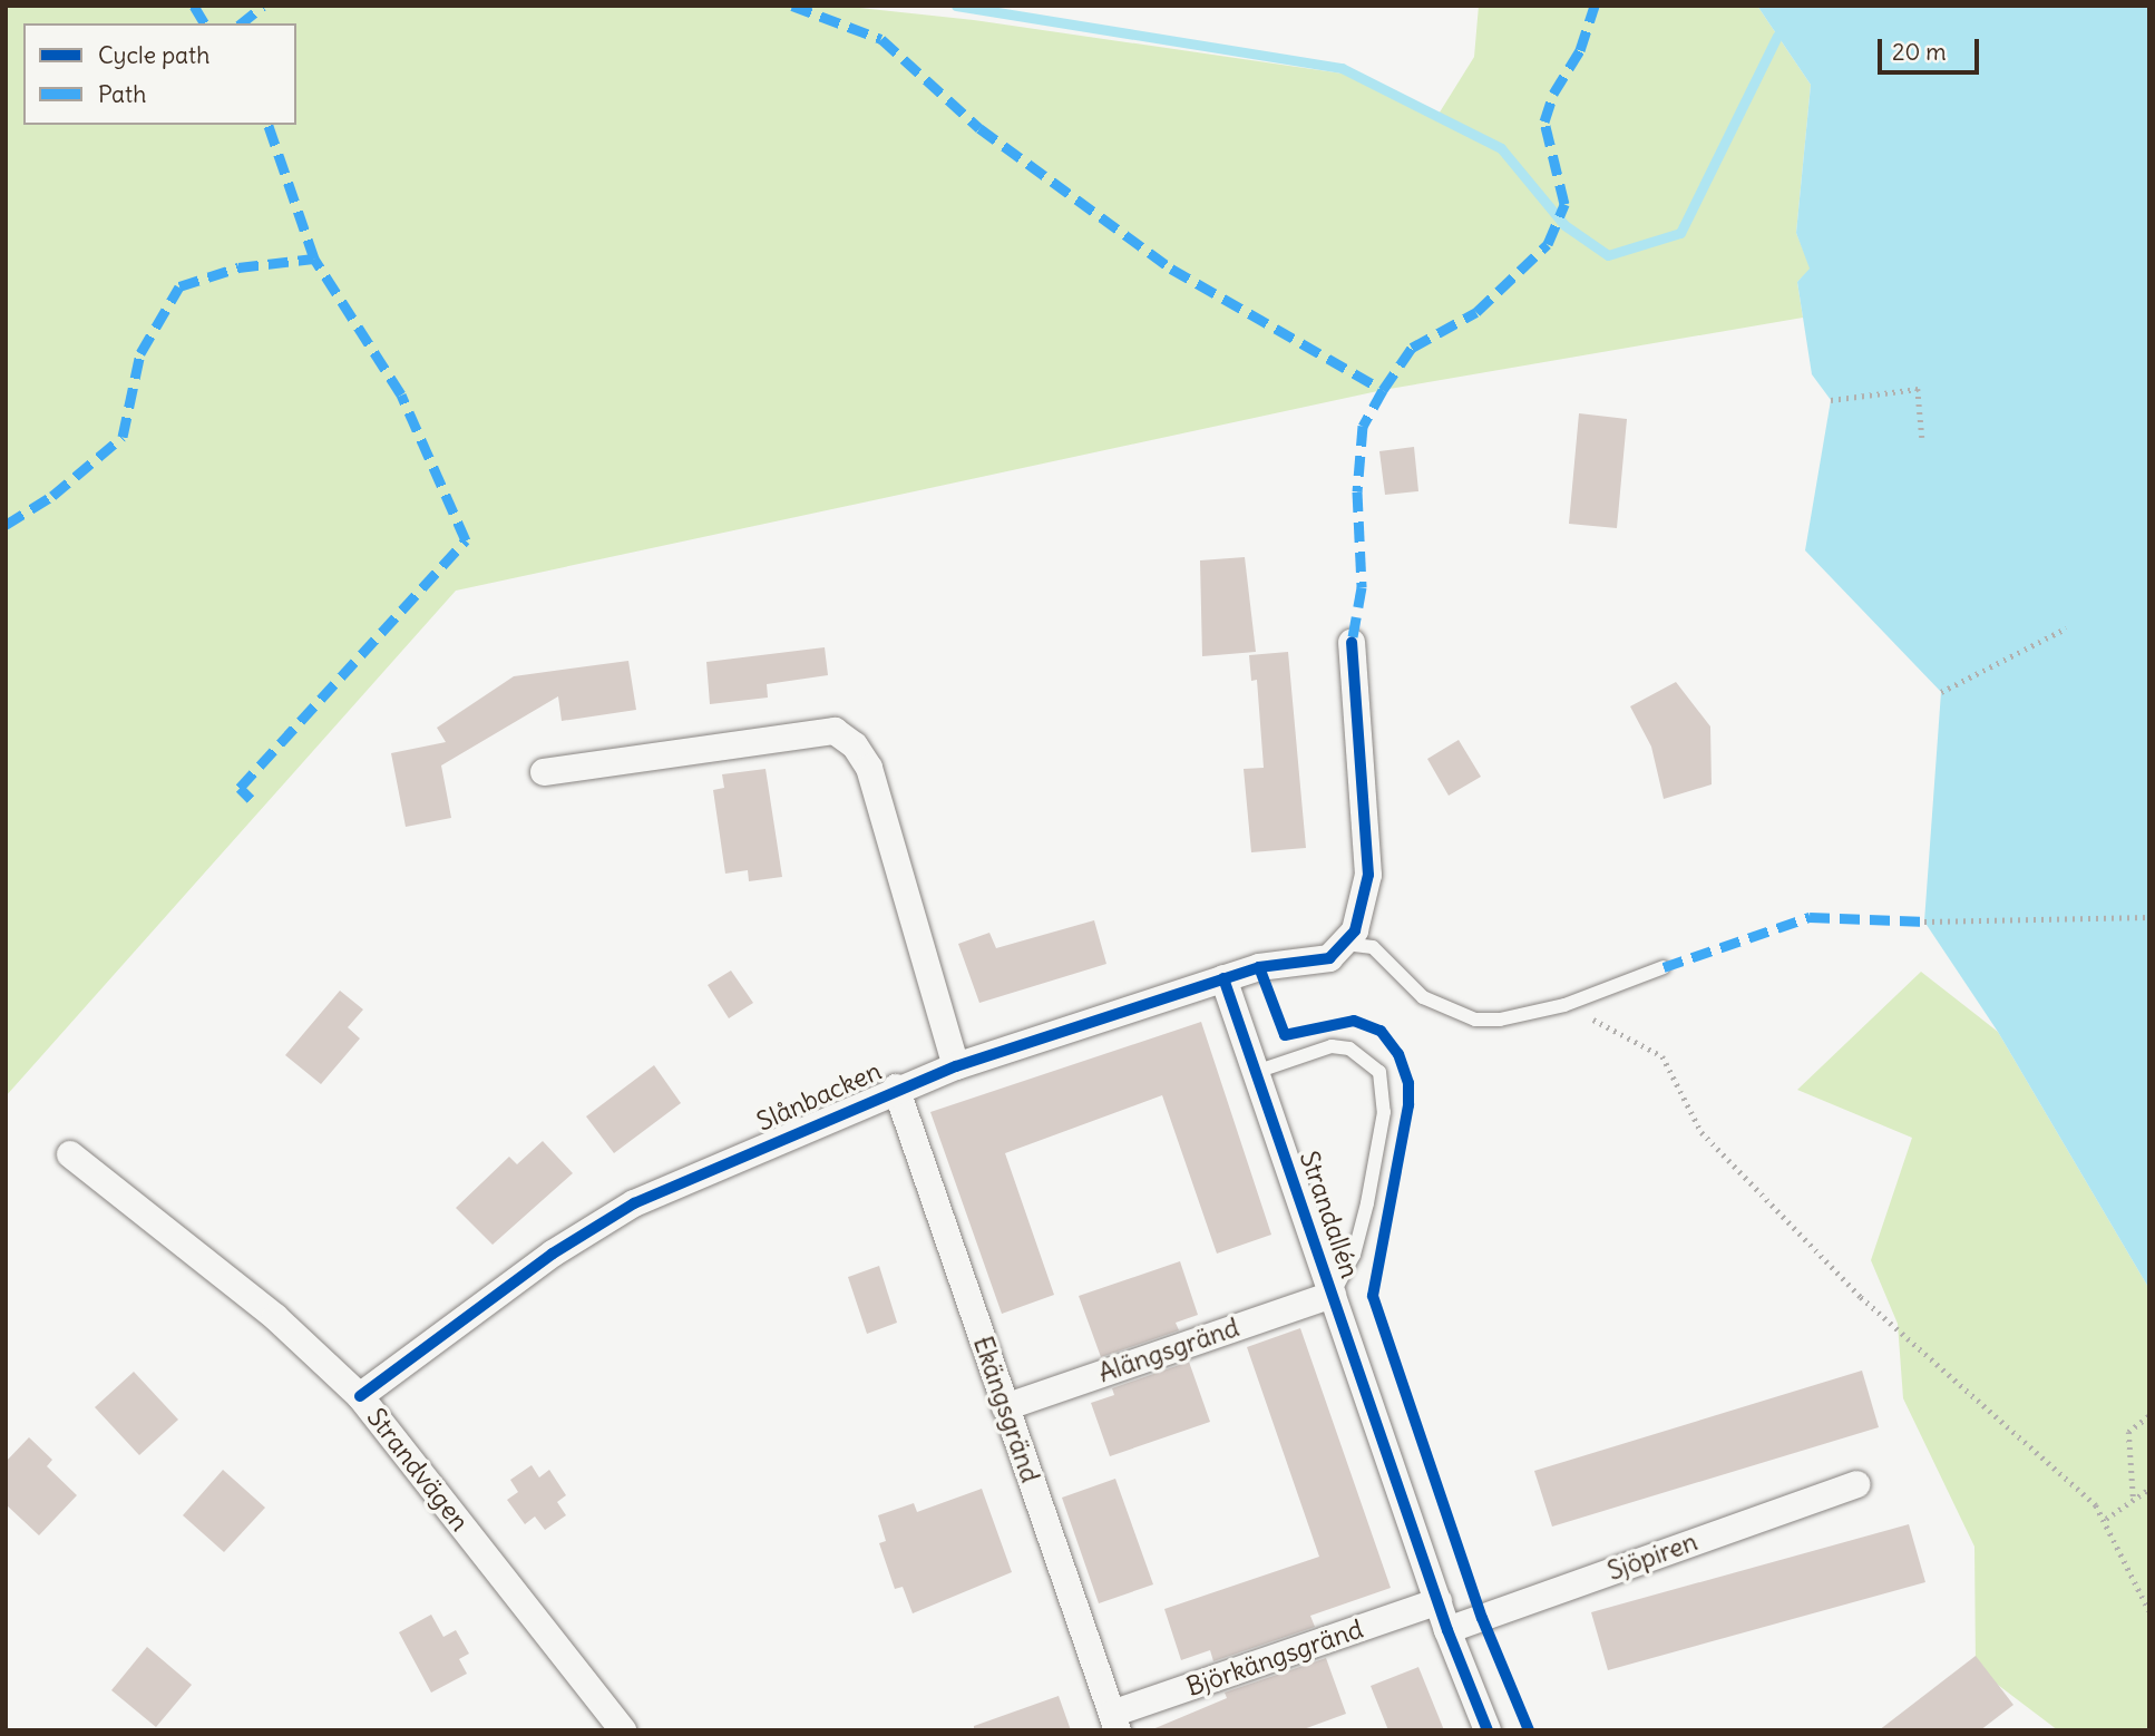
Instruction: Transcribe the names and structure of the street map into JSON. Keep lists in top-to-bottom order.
{
  "streets": {
    "street": [
      "Slånbacken",
      "Strandallén",
      "Alängsgränd",
      "Ekängsgränd",
      "Strandvägen",
      "Sjöpiren",
      "Björkängsgränd"
    ]
  },
  "crossings": [
    ["Slånbacken", "Strandallén"],
    ["Slånbacken", "Ekängsgränd"],
    ["Slånbacken", "Strandvägen"],
    ["Strandallén", "Alängsgränd"],
    ["Strandallén", "Sjöpiren"],
    ["Strandallén", "Björkängsgränd"],
    ["Alängsgränd", "Ekängsgränd"],
    ["Ekängsgränd", "Björkängsgränd"]
  ],
  "legend": ["Cycle path", "Path"],
  "scale_bar": "20 m"
}
